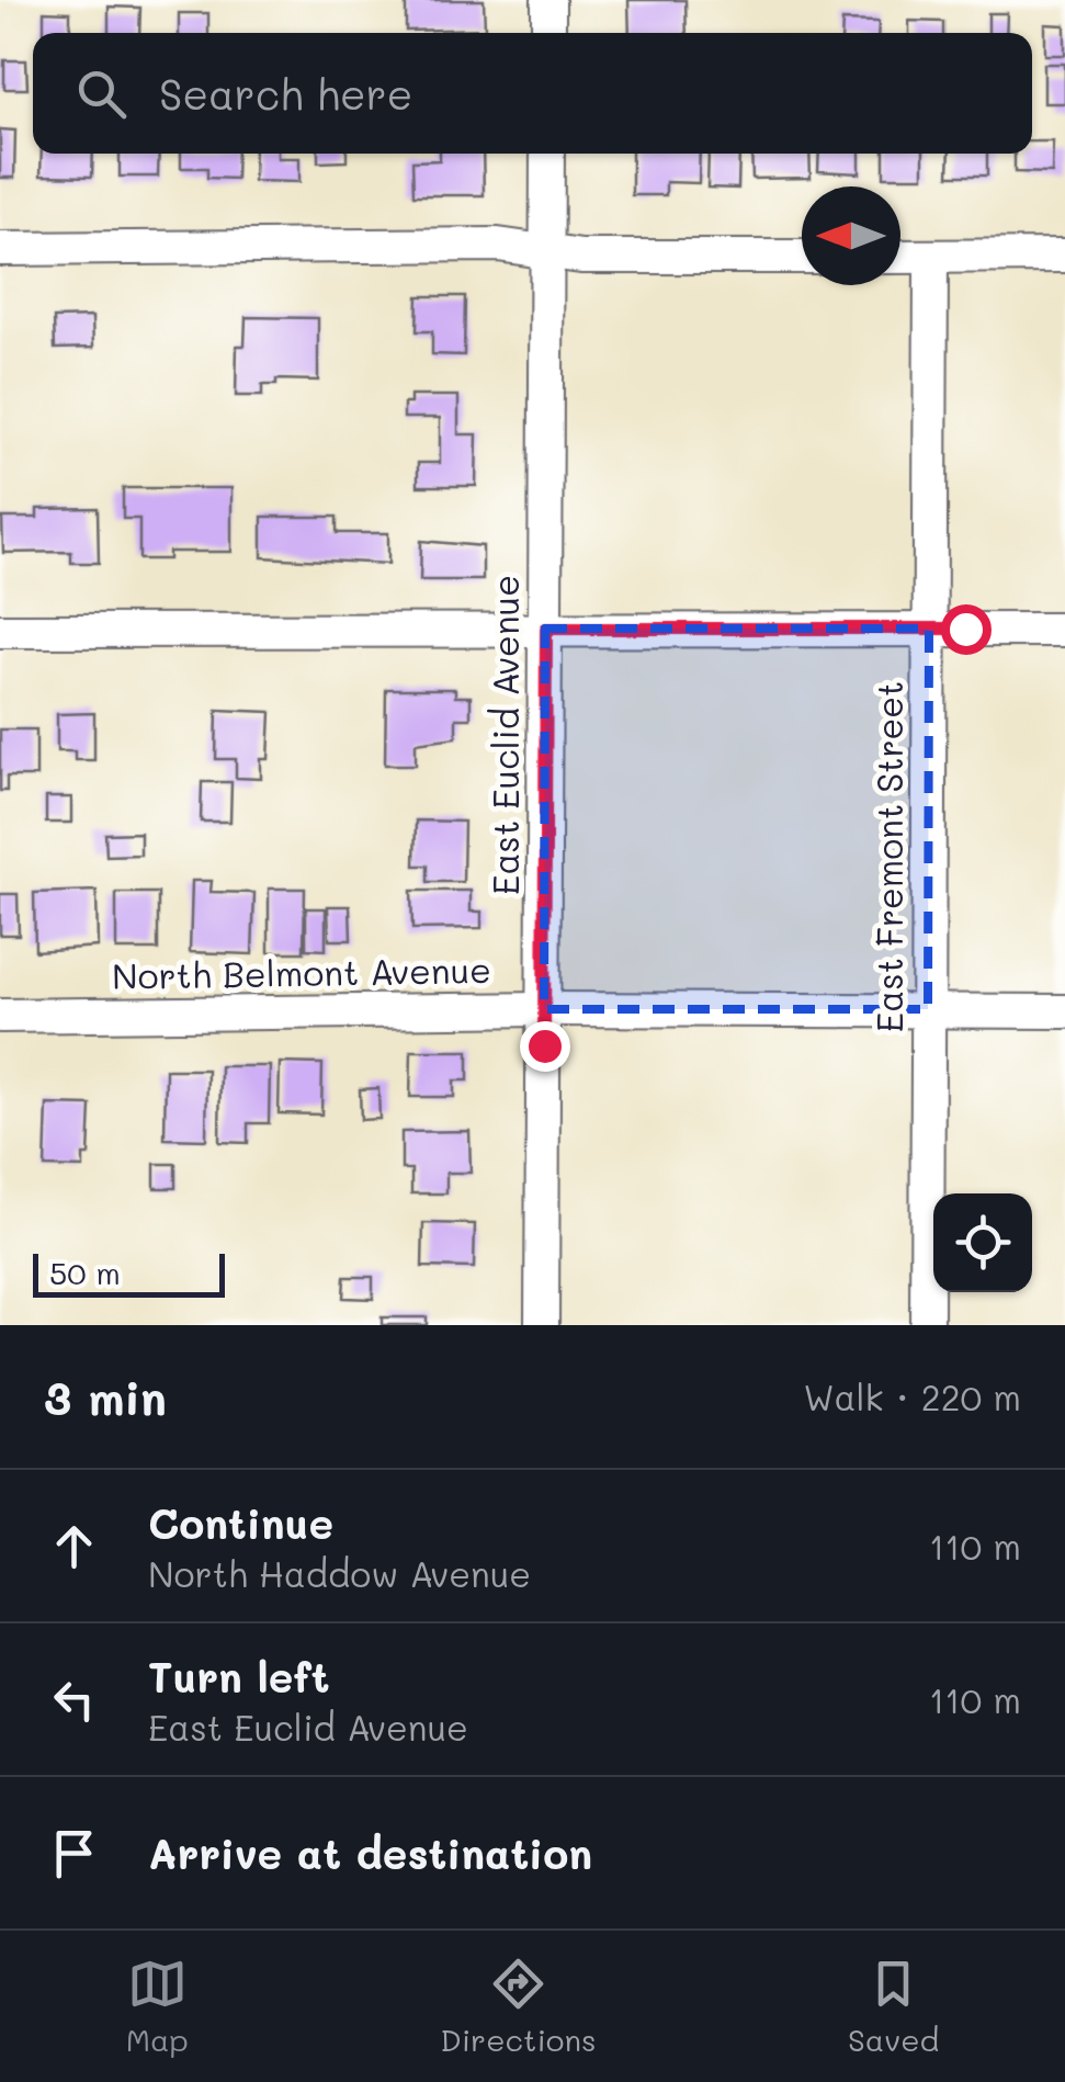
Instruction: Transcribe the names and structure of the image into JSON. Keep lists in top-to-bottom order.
{
  "streets": {
    "street": ["East Euclid Avenue", "East Fremont Street", "North Belmont Avenue"]
  },
  "crossings": [
    ["East Euclid Avenue", "North Belmont Avenue"],
    ["East Fremont Street", "North Belmont Avenue"]
  ],
  "scale_bar": "50 m",
  "north": "left",
  "page": {
    "search": "Search here",
    "scale": "50 m",
    "heading": ["3 min", "Walk · 220 m"],
    "list": [
      ["Continue", "North Haddow Avenue", "110 m"],
      ["Turn left", "East Euclid Avenue", "110 m"],
      "Arrive at destination"
    ],
    "nav": ["Map", "Directions", "Saved"]
  }
}
